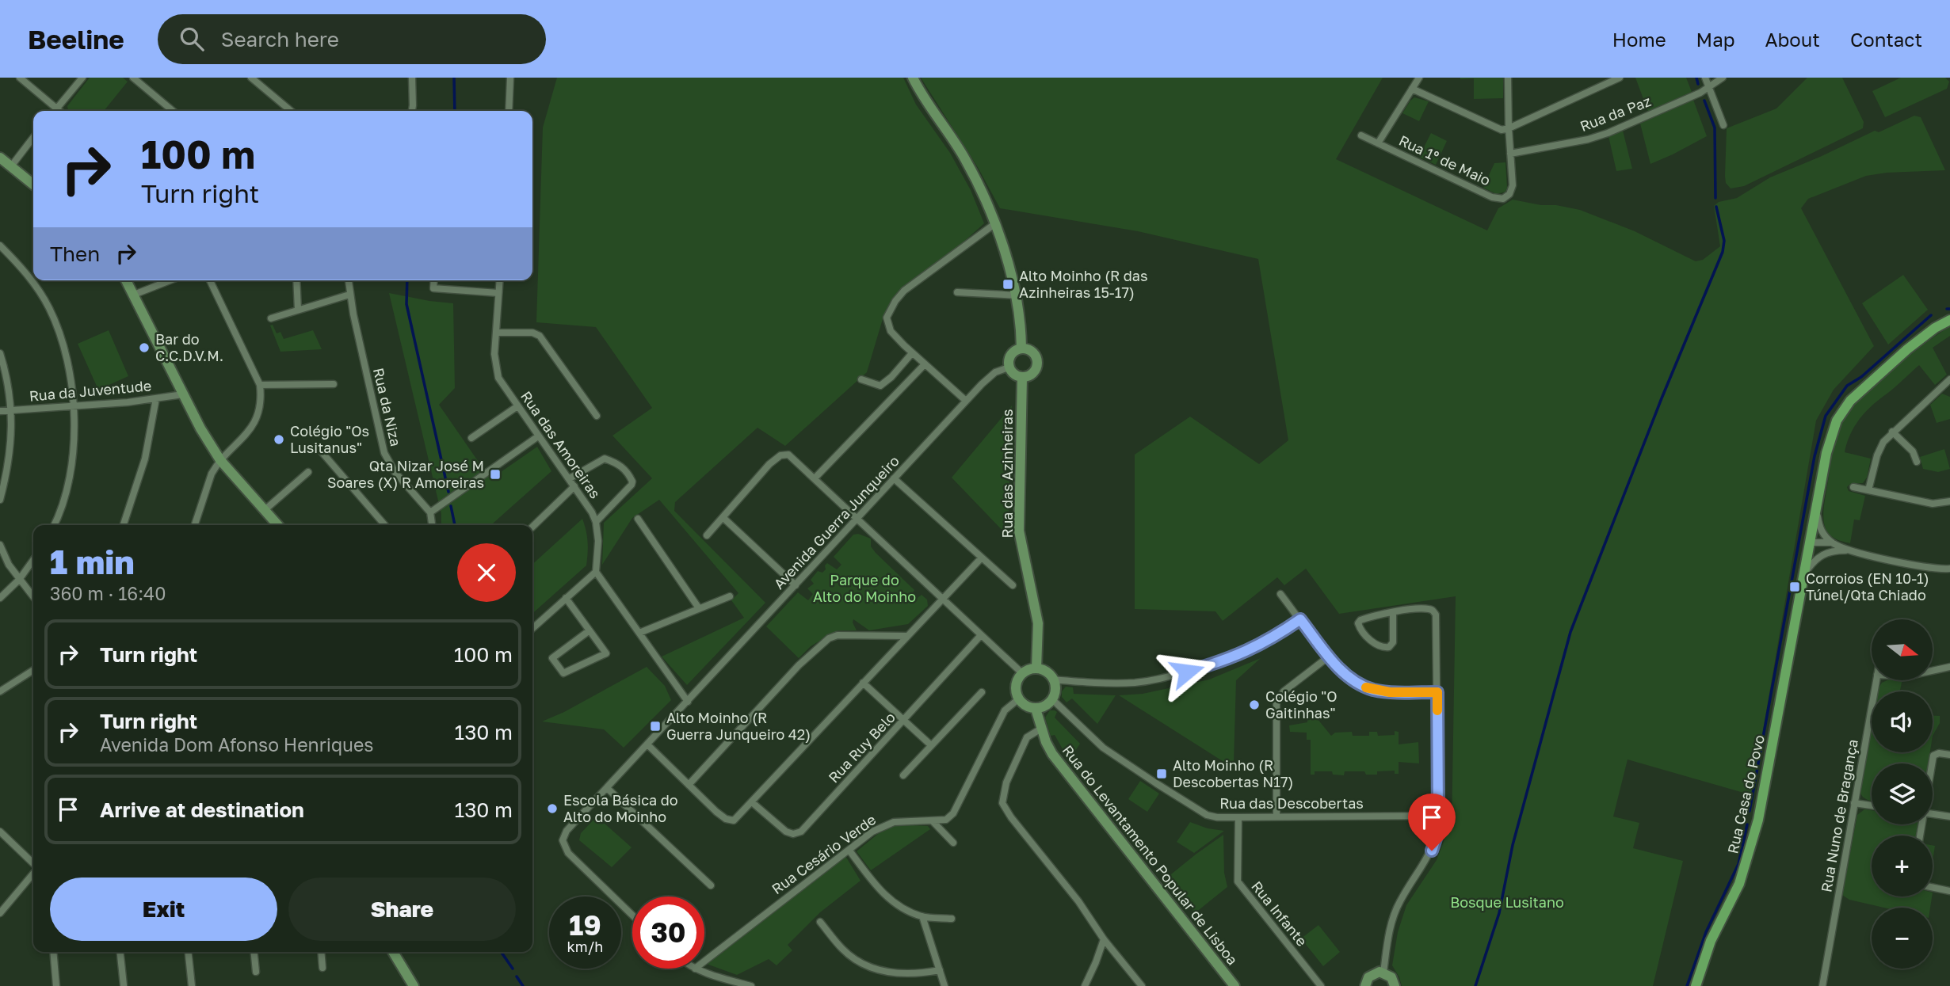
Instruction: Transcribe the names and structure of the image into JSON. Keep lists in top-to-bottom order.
{
  "streets": {
    "main road": ["Rua Casa do Povo"],
    "street": [
      "Rua da Paz",
      "Rua 1º de Maio",
      "Rua da Juventude",
      "Rua da Niza",
      "Rua das Amoreiras",
      "Rua das Azinheiras",
      "Avenida Guerra Junqueiro",
      "Rua Ruy Belo",
      "Rua das Descobertas",
      "Rua Nuno de Bragança",
      "Rua Cesário Verde",
      "Rua do Levantamento Popular de Lisboa",
      "Rua Infante"
    ]
  },
  "crossings": [
    ["Rua da Paz", "Rua 1º de Maio"],
    ["Rua das Azinheiras", "Avenida Guerra Junqueiro"],
    ["Rua das Azinheiras", "Rua das Descobertas"],
    ["Rua das Azinheiras", "Rua Cesário Verde"],
    ["Rua das Azinheiras", "Rua do Levantamento Popular de Lisboa"],
    ["Rua das Descobertas", "Rua Cesário Verde"],
    ["Rua das Descobertas", "Rua do Levantamento Popular de Lisboa"],
    ["Rua das Descobertas", "Rua Infante"],
    ["Rua Cesário Verde", "Rua do Levantamento Popular de Lisboa"]
  ],
  "parks": ["Parque do Alto do Moinho", "Bosque Lusitano"],
  "places": {
    "transit": [
      "Alto Moinho (R das Azinheiras 15-17)",
      "Qta Nizar José M Soares (X) R Amoreiras",
      "Corroios (EN 10-1) Túnel/Qta Chiado",
      "Alto Moinho (R Guerra Junqueiro 42)",
      "Alto Moinho (R Descobertas N17)"
    ],
    "other": [
      "Bar do C.C.D.V.M.",
      "Colégio \"Os Lusitanus\"",
      "Colégio \"O Gaitinhas\"",
      "Escola Básica do Alto do Moinho"
    ]
  },
  "north": "right",
  "page": {
    "header": "Beeline",
    "search": "Search here",
    "nav": [
      "Home",
      "Map",
      "About",
      "Contact"
    ],
    "turn": ["100 m", "Turn right"],
    "then": "Then",
    "heading": ["1 min", "360 m · 16:40"],
    "map_buttons": ["+", "−"],
    "list": [
      {
        "name": "Turn right",
        "value": "100 m"
      },
      {
        "name": "Turn right",
        "note": "Avenida Dom Afonso Henriques",
        "value": "130 m"
      },
      {
        "name": "Arrive at destination",
        "value": "130 m"
      }
    ],
    "buttons": ["Exit", "Share"],
    "speed": "19 km/h",
    "limit": "30"
  }
}
